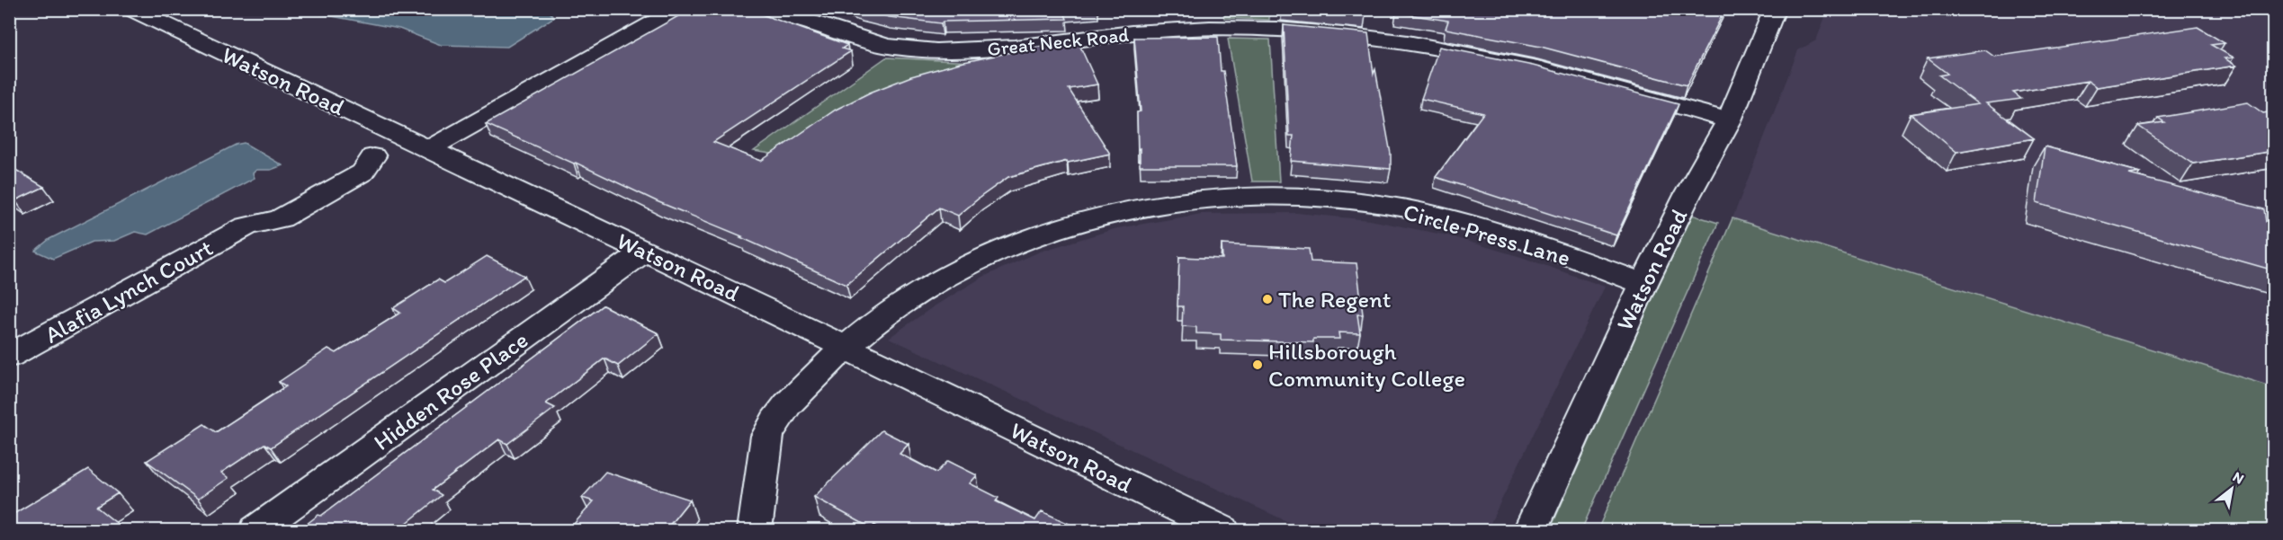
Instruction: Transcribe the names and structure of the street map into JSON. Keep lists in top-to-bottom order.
{
  "streets": {
    "street": [
      "Great Neck Road",
      "Watson Road",
      "Circle Press Lane",
      "Alafia Lynch Court",
      "Hidden Rose Place"
    ]
  },
  "crossings": [
    ["Great Neck Road", "Watson Road"],
    ["Watson Road", "Circle Press Lane"],
    ["Watson Road", "Hidden Rose Place"]
  ],
  "places": ["The Regent", "Hillsborough Community College"],
  "north": "top right"
}
